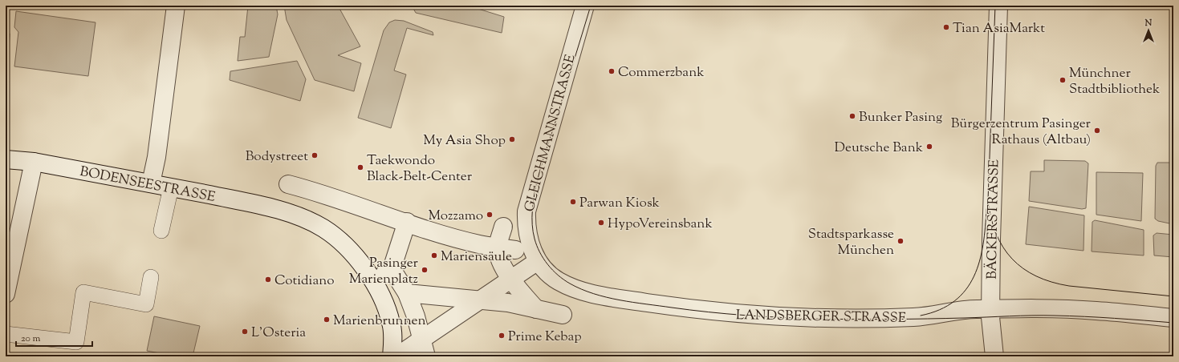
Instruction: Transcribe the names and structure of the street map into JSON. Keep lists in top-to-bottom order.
{
  "streets": {
    "street": [
      "GLEICHMANNSTRASSE",
      "BODENSEESTRASSE",
      "BÄCKERSTRASSE",
      "LANDSBERGER STRASSE"
    ]
  },
  "crossings": [
    ["GLEICHMANNSTRASSE", "LANDSBERGER STRASSE"],
    ["BÄCKERSTRASSE", "LANDSBERGER STRASSE"]
  ],
  "places": [
    "Tian AsiaMarkt",
    "Commerzbank",
    "Münchner Stadtbibliothek",
    "Bunker Pasing",
    "Bürgerzentrum Pasinger Rathaus (Altbau)",
    "My Asia Shop",
    "Deutsche Bank",
    "Bodystreet",
    "Taekwondo Black-Belt-Center",
    "Parwan Kiosk",
    "Mozzamo",
    "HypoVereinsbank",
    "Stadtsparkasse München",
    "Mariensäule",
    "Pasinger Marienplatz",
    "Cotidiano",
    "Marienbrunnen",
    "L'Osteria",
    "Prime Kebap"
  ],
  "scale_bar": "20 m",
  "north": "top"
}
